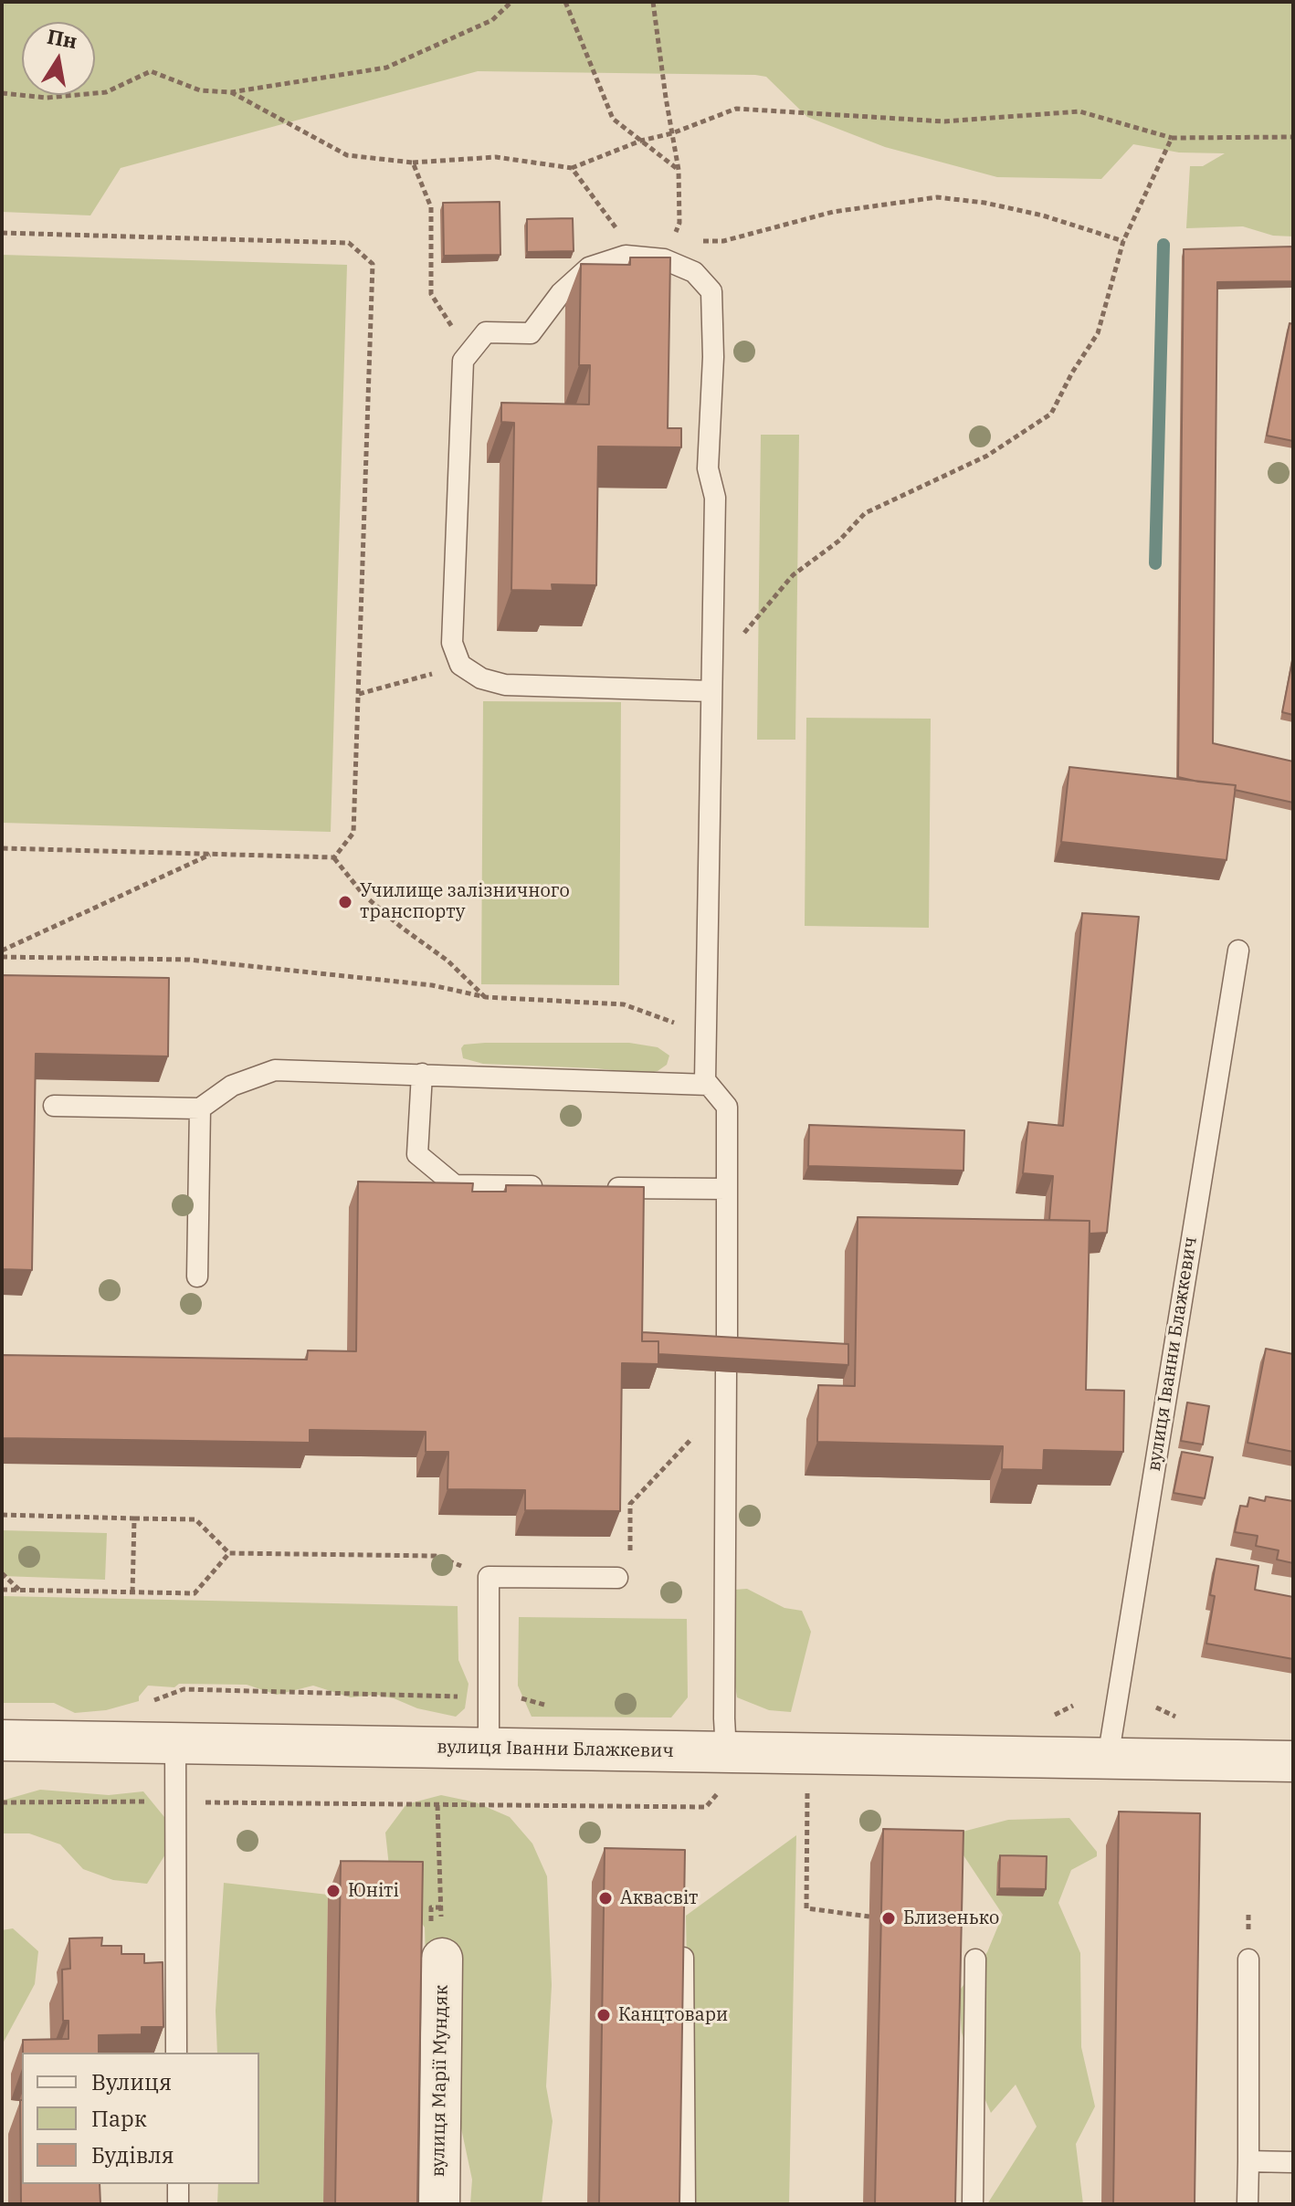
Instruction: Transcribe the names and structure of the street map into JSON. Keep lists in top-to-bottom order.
{
  "streets": {
    "street": ["вулиця Іванни Блажкевич", "вулиця Марії Мундяк"]
  },
  "places": [
    "Училище залізничного транспорту",
    "Юніті",
    "Аквасвіт",
    "Близенько",
    "Канцтовари"
  ],
  "legend": ["Вулиця", "Парк", "Будівля"],
  "north": "top"
}
